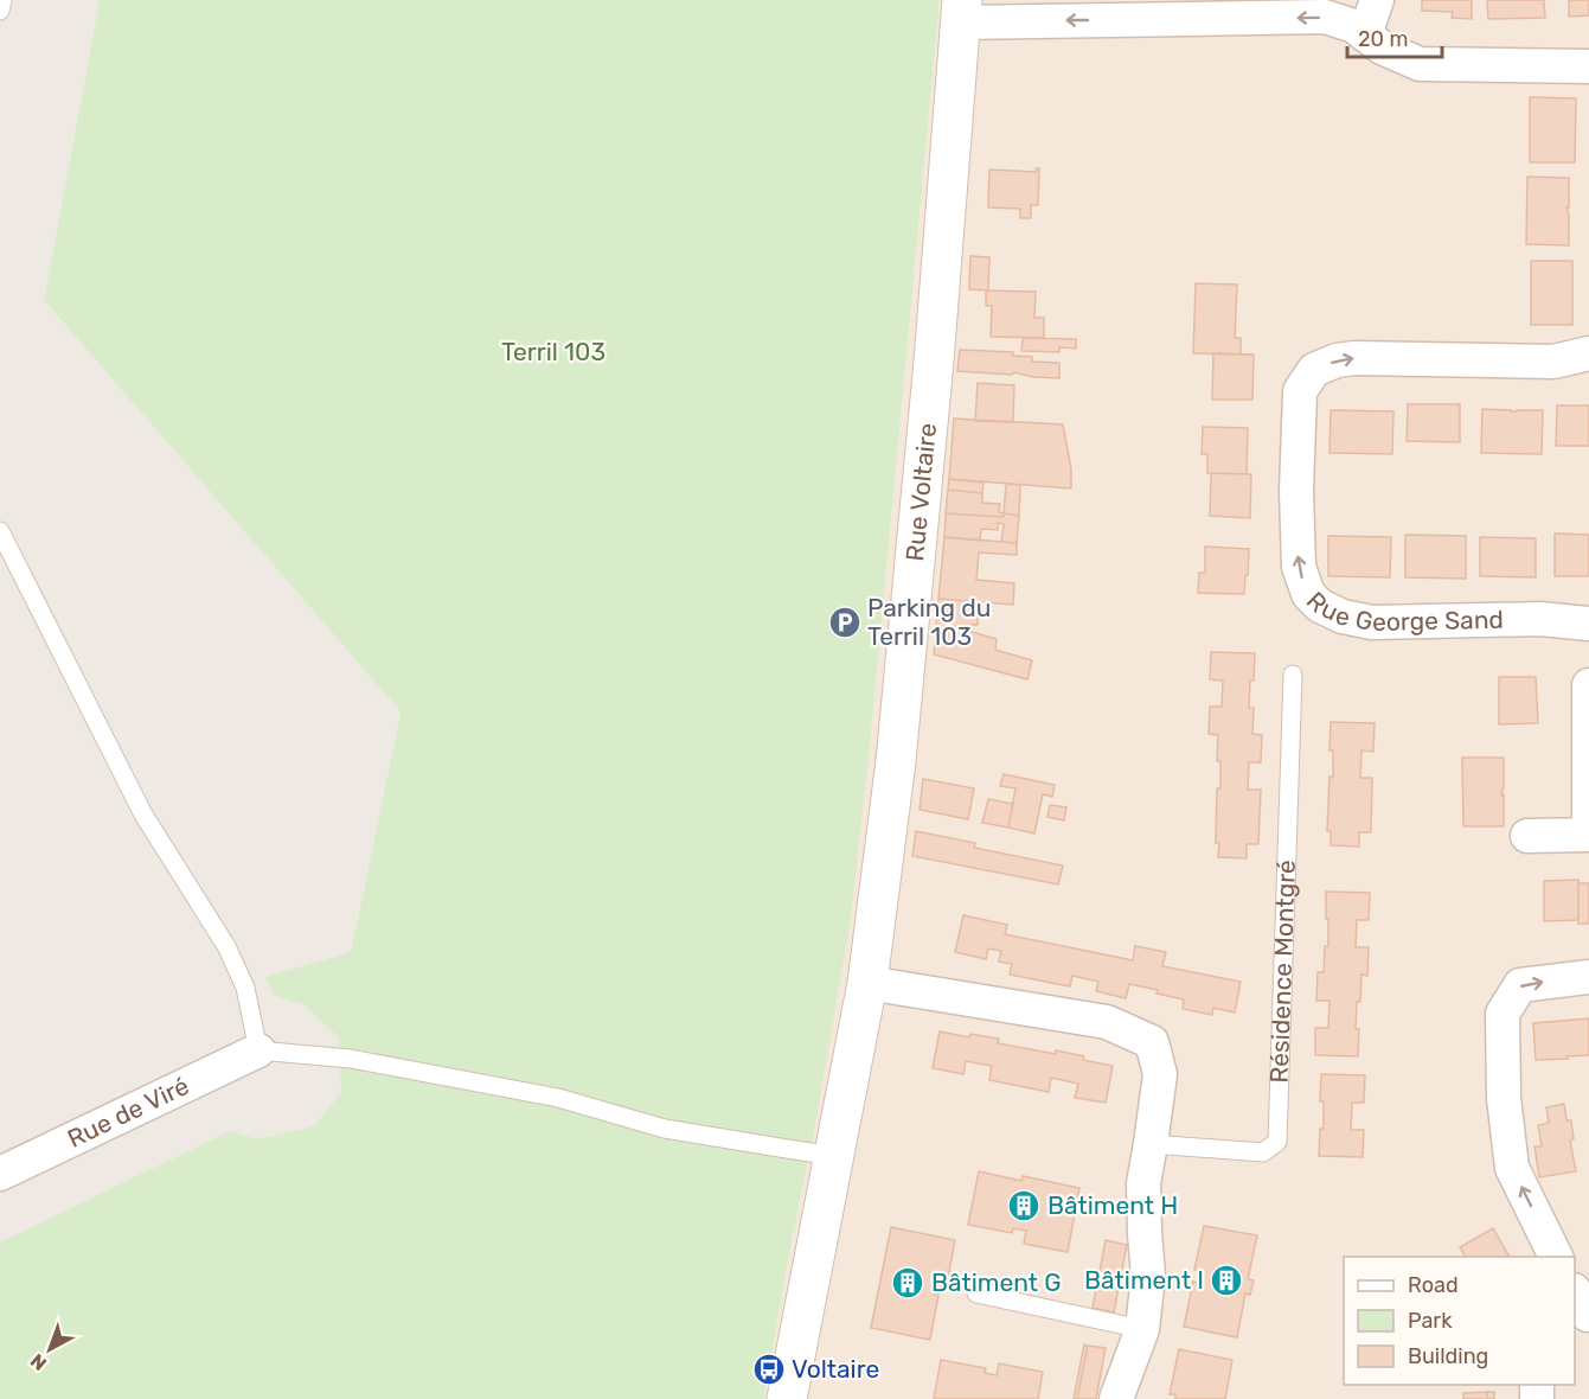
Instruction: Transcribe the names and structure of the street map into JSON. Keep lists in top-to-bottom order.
{
  "streets": {
    "street": ["Rue Voltaire", "Rue George Sand", "Rue de Viré"],
    "lane": ["Résidence Montgré"]
  },
  "parks": ["Terril 103"],
  "places": {
    "parking": ["Parking du Terril 103"],
    "building": ["Bâtiment H", "Bâtiment I", "Bâtiment G"],
    "bus stop": ["Voltaire"]
  },
  "legend": ["Road", "Park", "Building"],
  "scale_bar": "20 m",
  "north": "bottom left"
}
